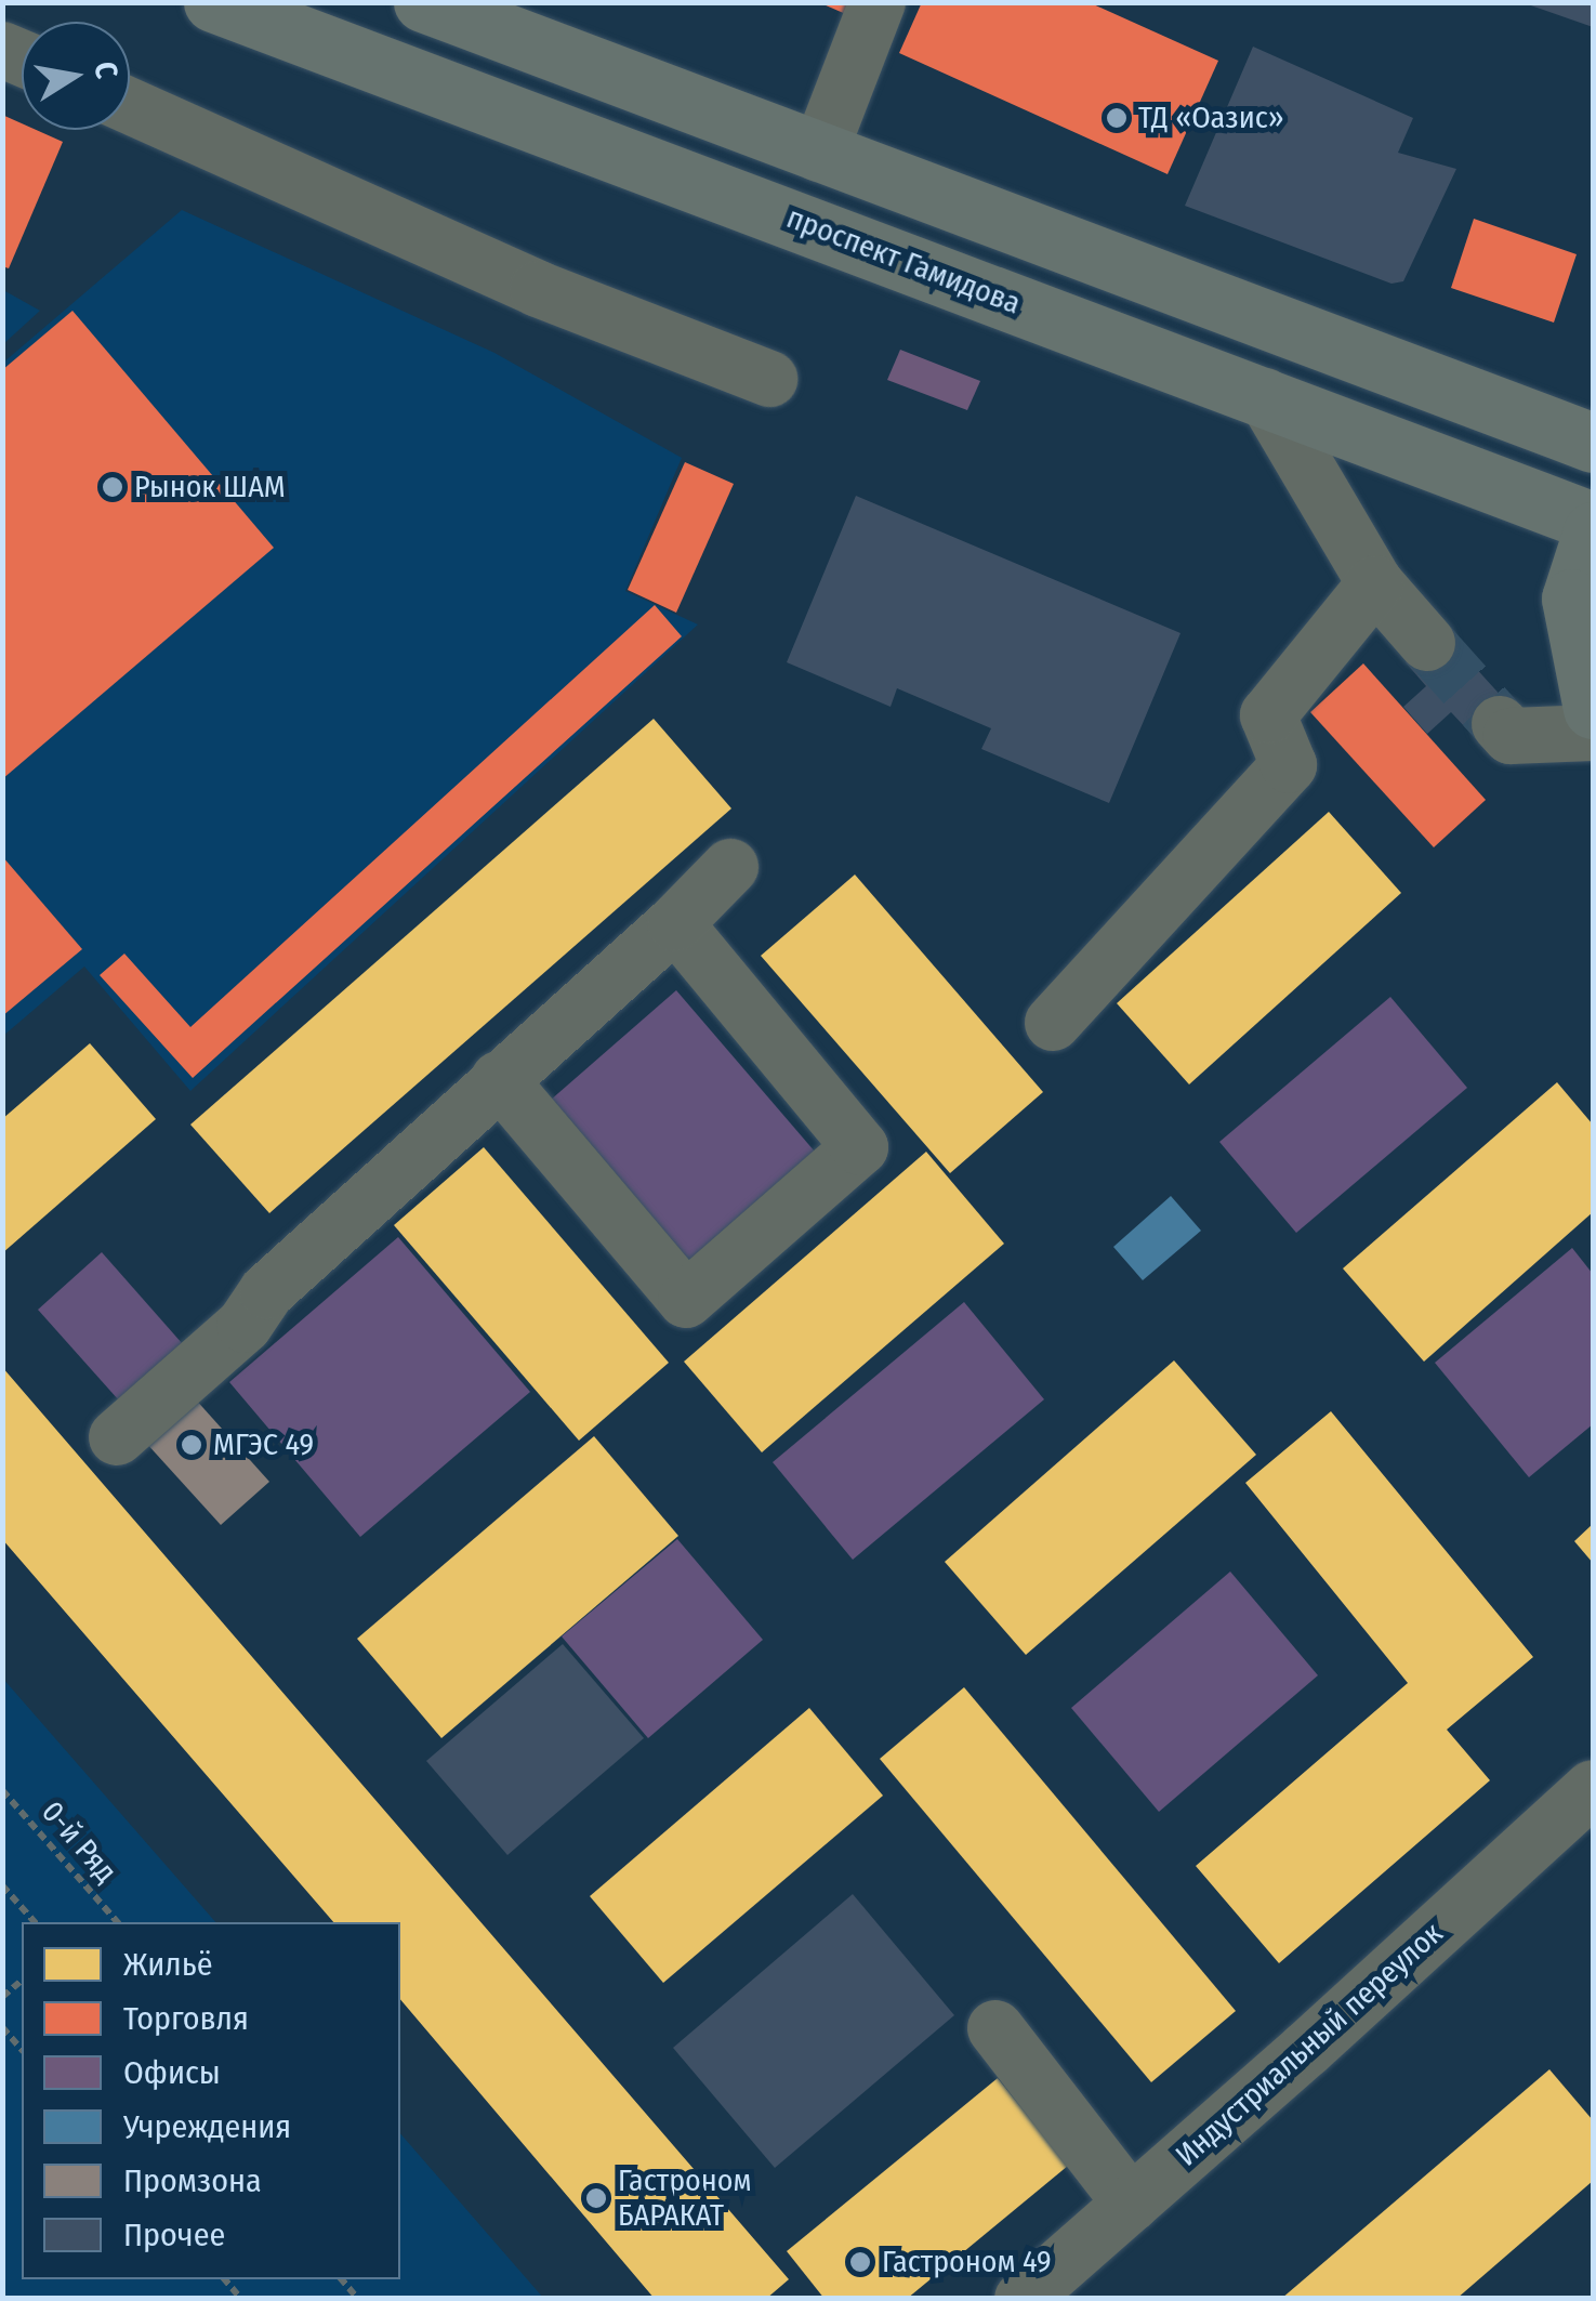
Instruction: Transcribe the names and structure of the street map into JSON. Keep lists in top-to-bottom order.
{
  "streets": {
    "main road": ["проспект Гамидова"],
    "street": ["Индустриальный переулок"],
    "path": ["0-й Ряд"]
  },
  "places": [
    "ТД «Оазис»",
    "Рынок ШАМ",
    "МГЭС 49",
    "Гастроном БАРАКАТ",
    "Гастроном 49"
  ],
  "legend": [
    "Жильё",
    "Торговля",
    "Офисы",
    "Учреждения",
    "Промзона",
    "Прочее"
  ],
  "north": "right"
}
